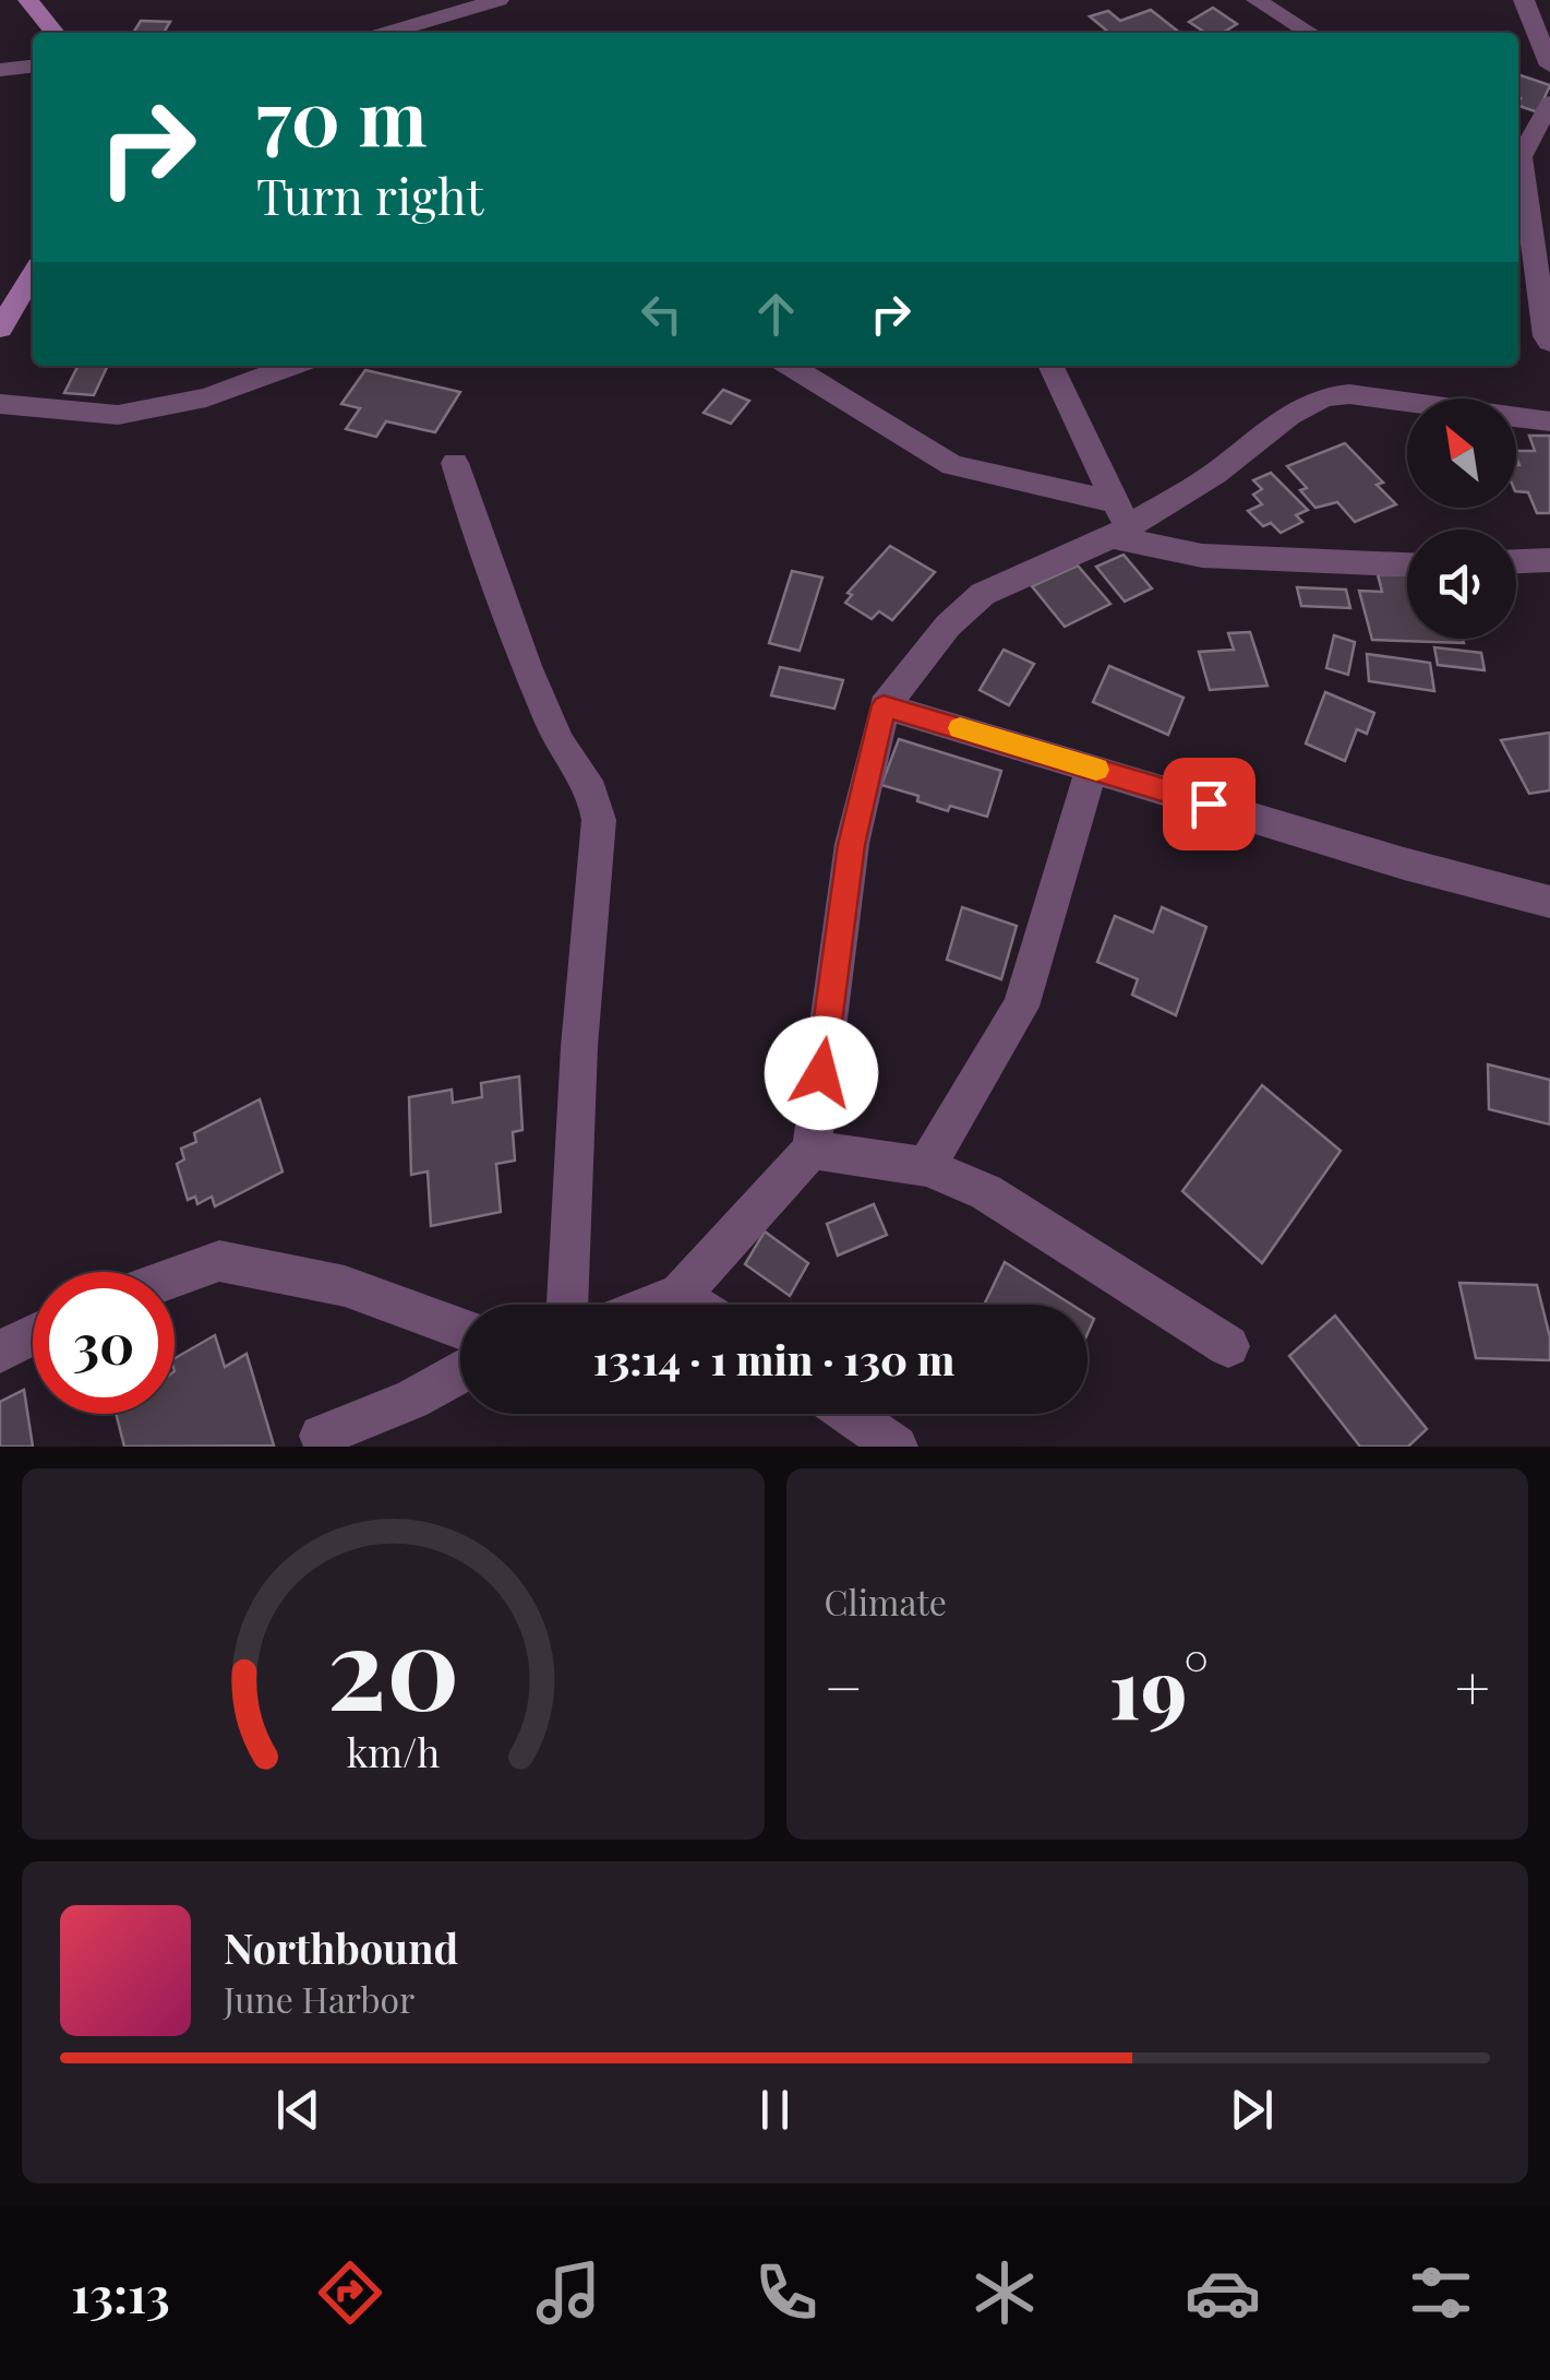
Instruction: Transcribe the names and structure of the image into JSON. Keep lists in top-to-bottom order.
{
  "north": "top left",
  "page": {
    "turn": ["70 m", "Turn right"],
    "limit": "30",
    "trip": "13:14 · 1 min · 130 m",
    "tile": "Climate",
    "heat": ["−", "19°", "+"],
    "song": ["Northbound", "June Harbor"],
    "tabs": "13:13",
    "gauge": ["20", "km/h"]
  }
}
